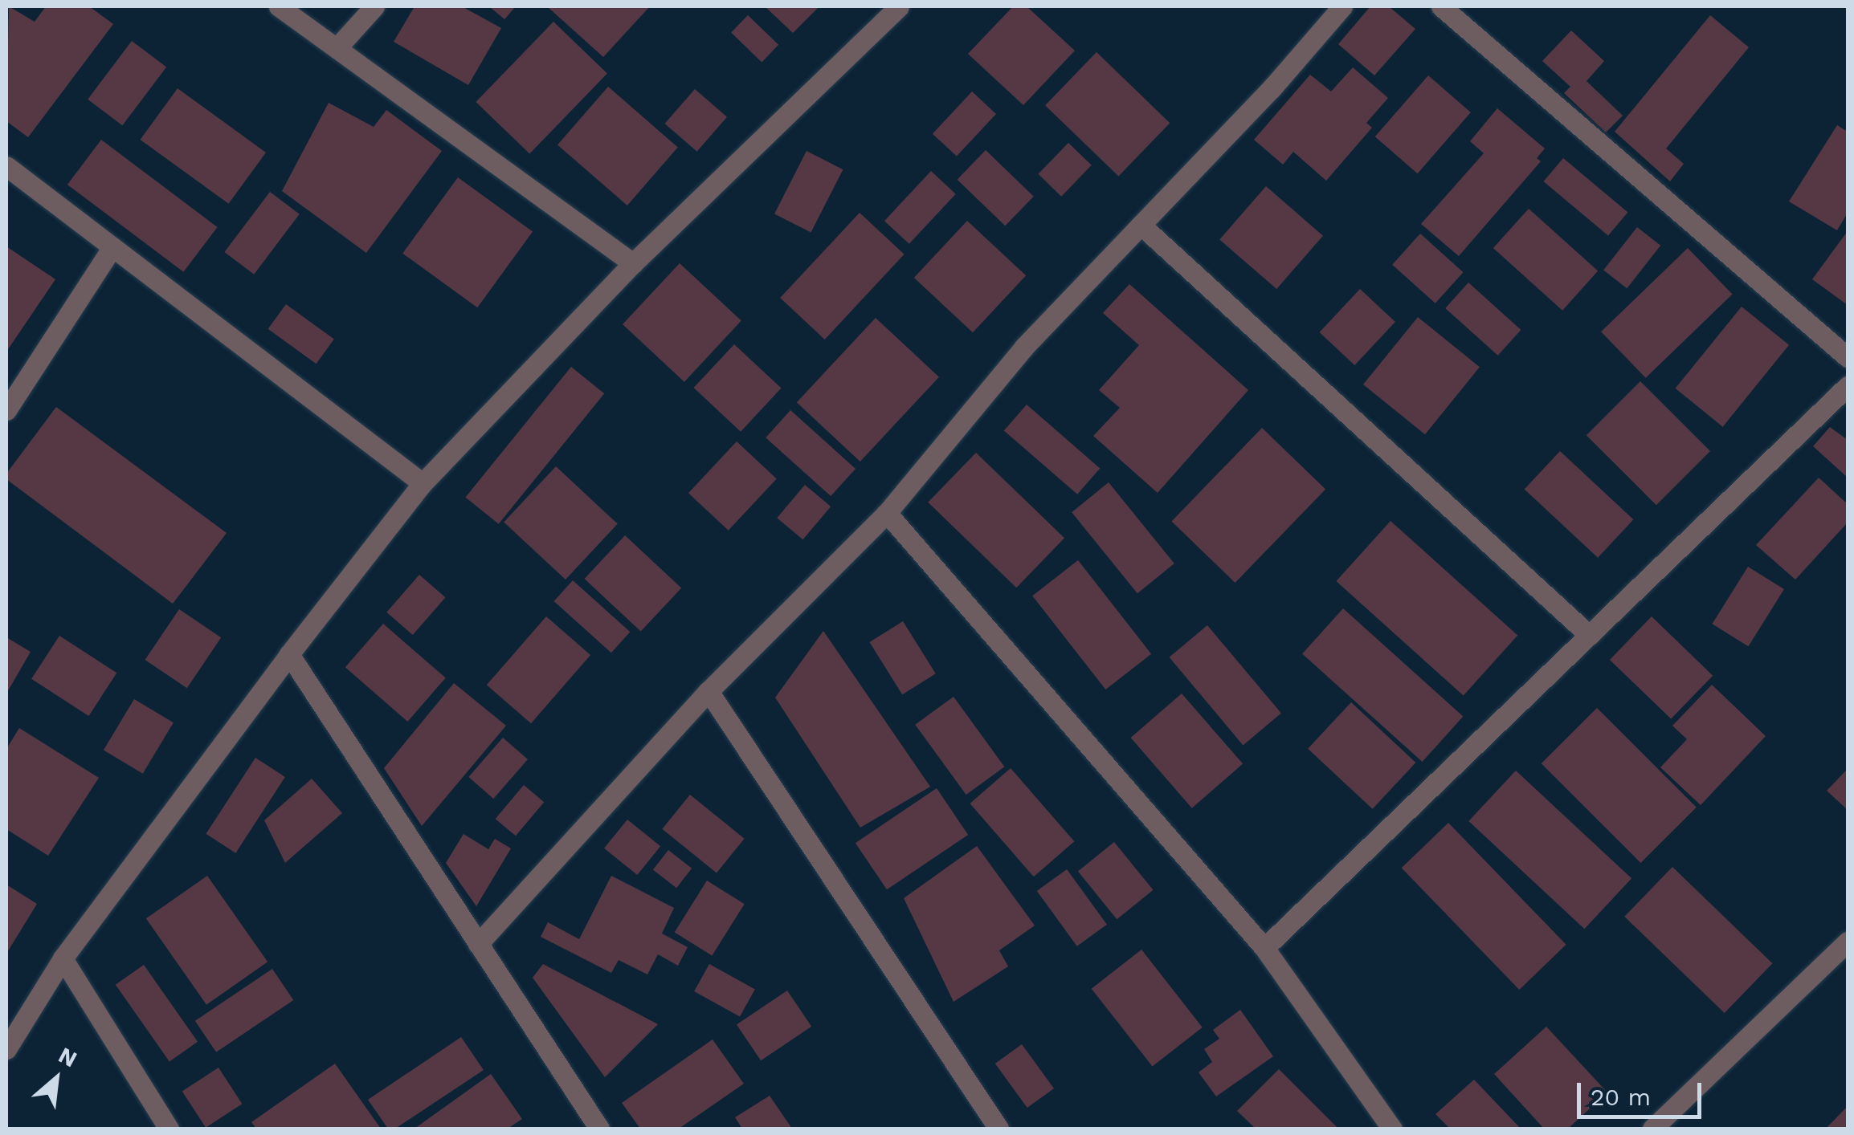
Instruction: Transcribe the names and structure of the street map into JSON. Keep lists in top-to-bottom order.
{
  "scale_bar": "20 m",
  "north": "top right"
}
